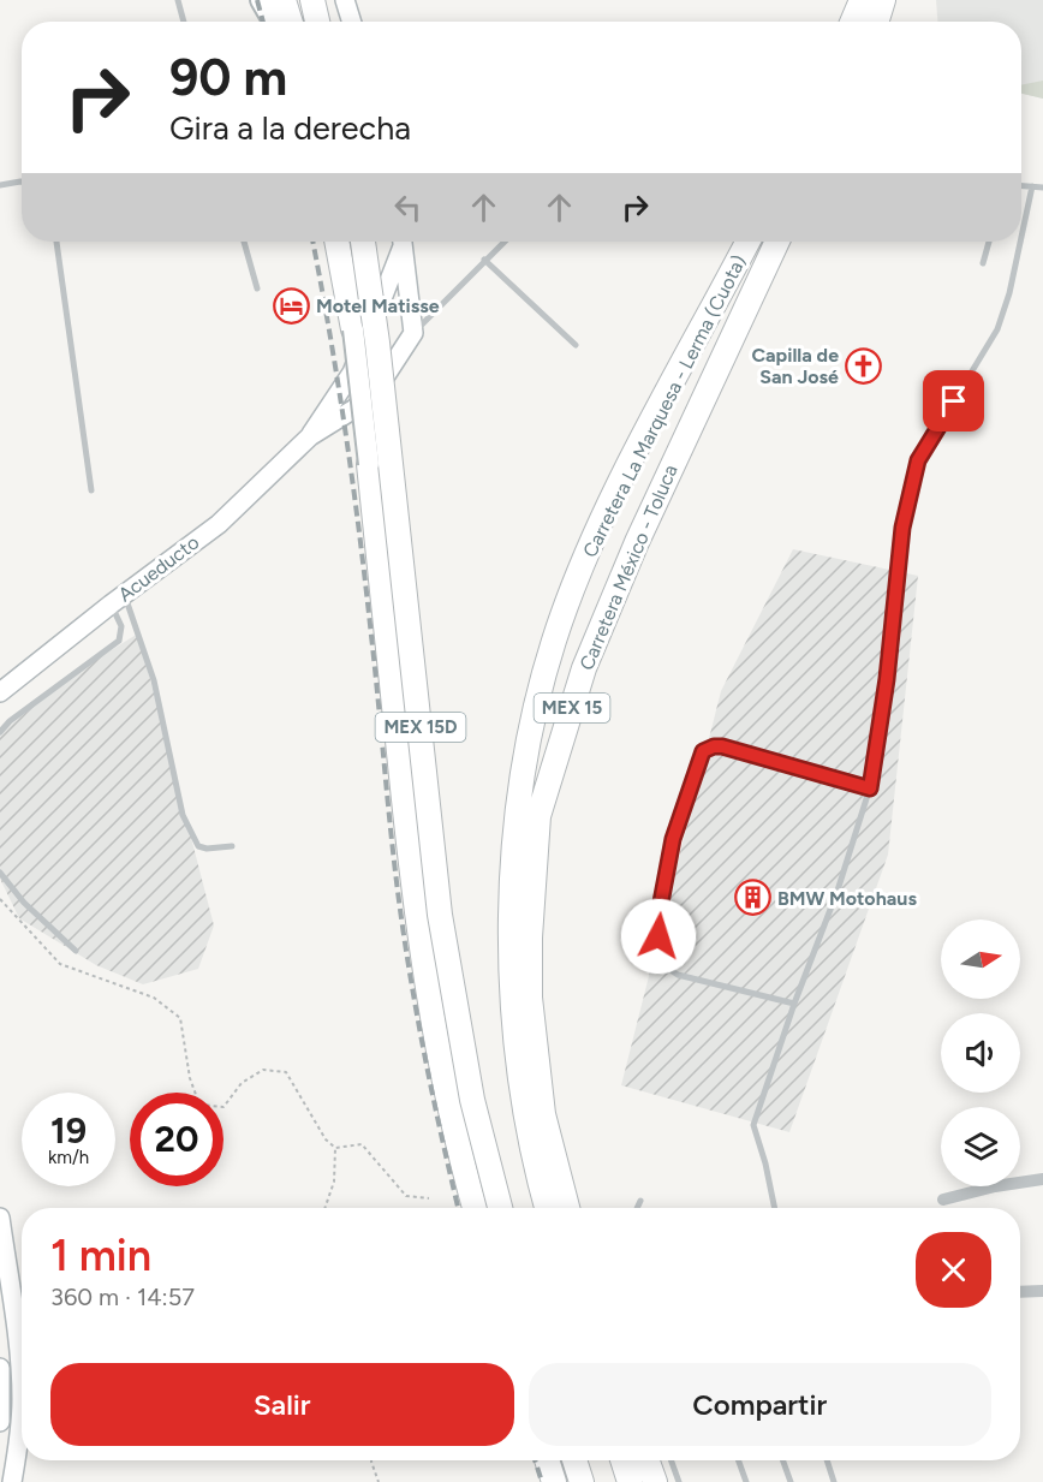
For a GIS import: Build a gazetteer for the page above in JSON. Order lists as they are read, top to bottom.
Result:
{
  "streets": {
    "highway": [
      "Carretera La Marquesa - Lerma (Cuota)",
      "Carretera México - Toluca",
      "MEX 15",
      "MEX 15D"
    ],
    "main road": ["Acueducto"]
  },
  "places": {
    "hotel": ["Motel Matisse"],
    "church": ["Capilla de San José"],
    "building": ["BMW Motohaus"]
  },
  "north": "right",
  "page": {
    "turn": ["90 m", "Gira a la derecha"],
    "speed": "19 km/h",
    "limit": "20",
    "heading": ["1 min", "360 m · 14:57"],
    "buttons": ["Salir", "Compartir"]
  }
}
